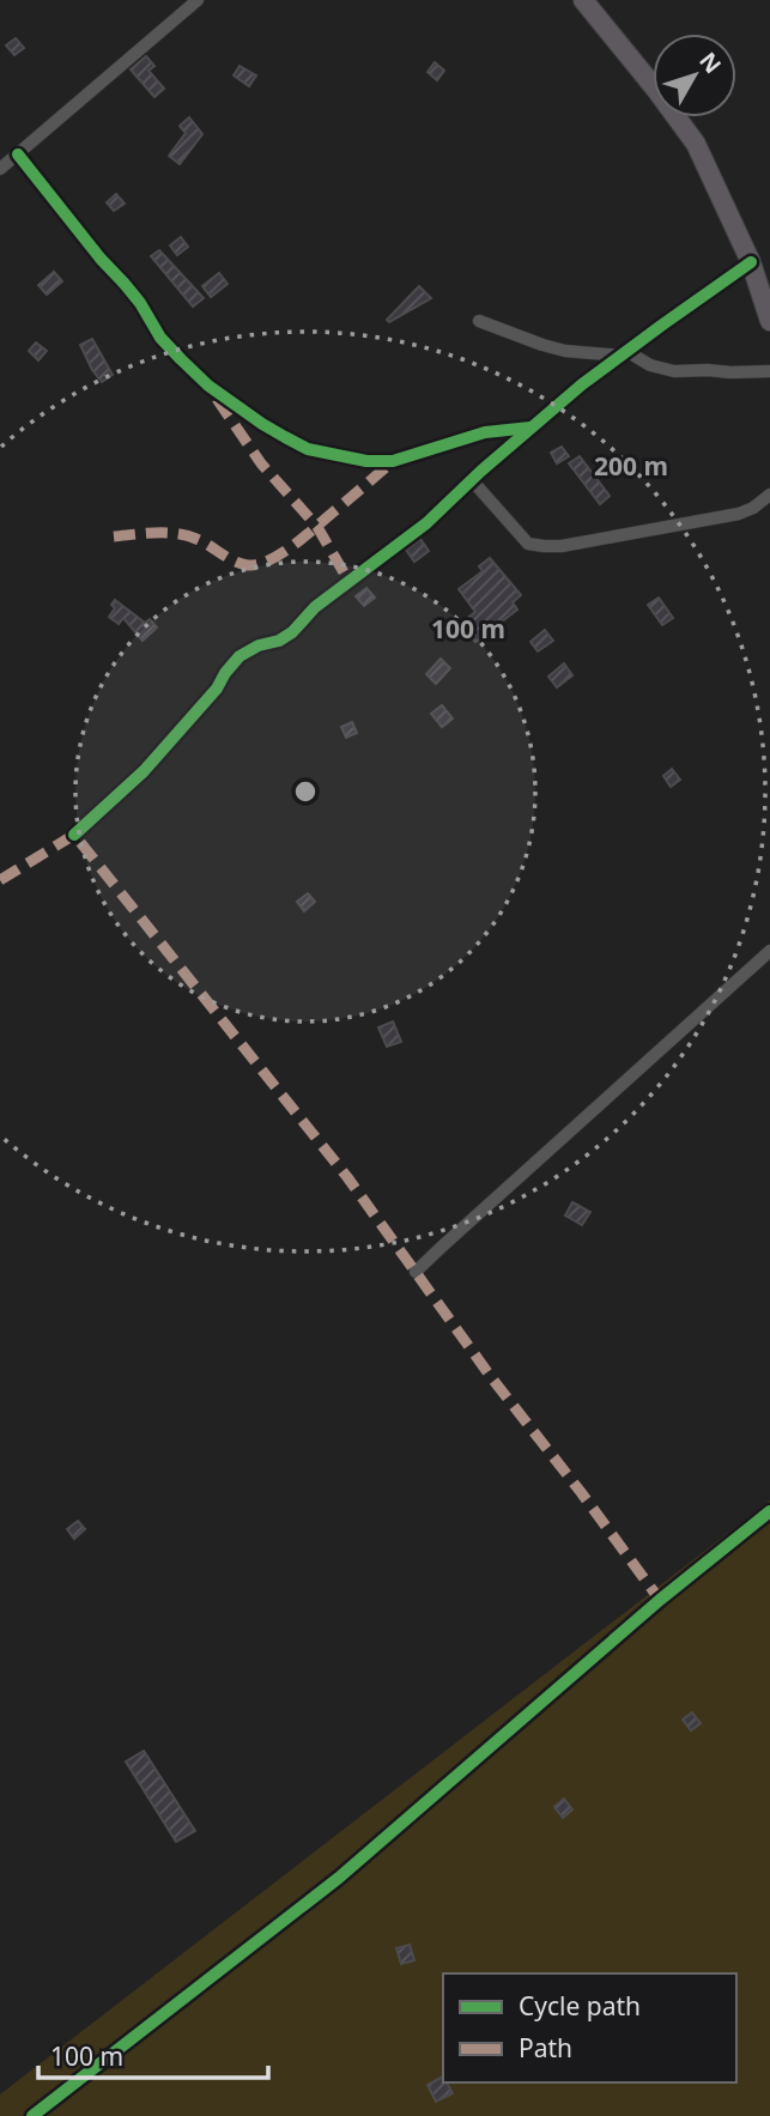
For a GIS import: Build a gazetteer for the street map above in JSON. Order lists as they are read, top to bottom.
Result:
{
  "legend": ["Cycle path", "Path"],
  "scale_bar": "100 m",
  "north": "top right",
  "rings": ["200 m", "100 m"]
}
